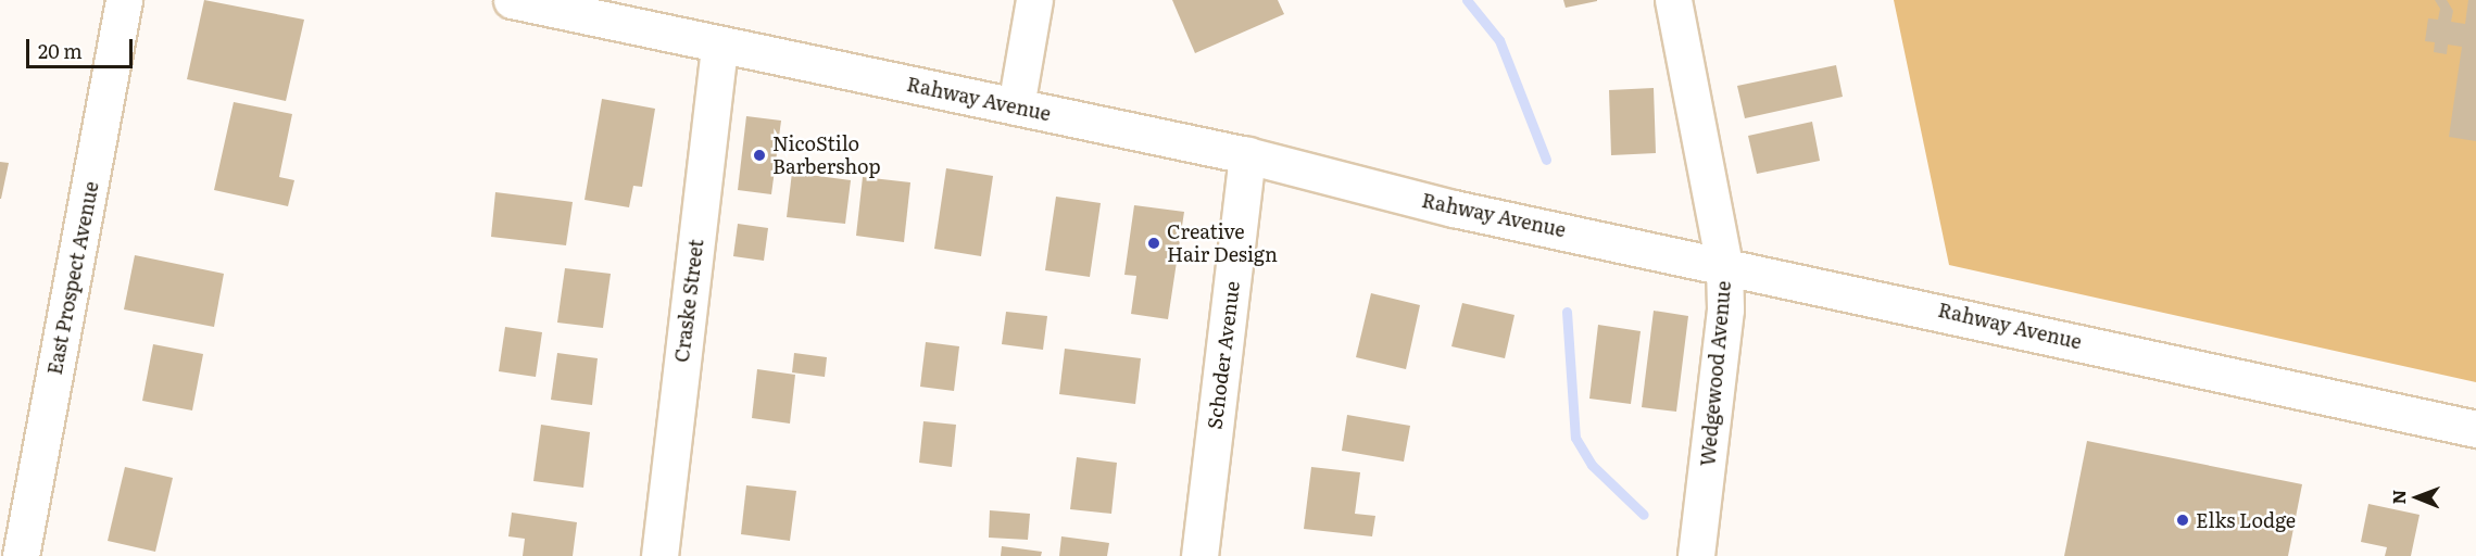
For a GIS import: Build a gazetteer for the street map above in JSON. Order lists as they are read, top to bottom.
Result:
{
  "streets": {
    "street": [
      "Rahway Avenue",
      "East Prospect Avenue",
      "Craske Street",
      "Schoder Avenue",
      "Wedgewood Avenue"
    ]
  },
  "crossings": [
    ["Rahway Avenue", "Craske Street"],
    ["Rahway Avenue", "Schoder Avenue"],
    ["Rahway Avenue", "Wedgewood Avenue"]
  ],
  "places": ["NicoStilo Barbershop", "Creative Hair Design", "Elks Lodge"],
  "scale_bar": "20 m",
  "north": "left"
}
